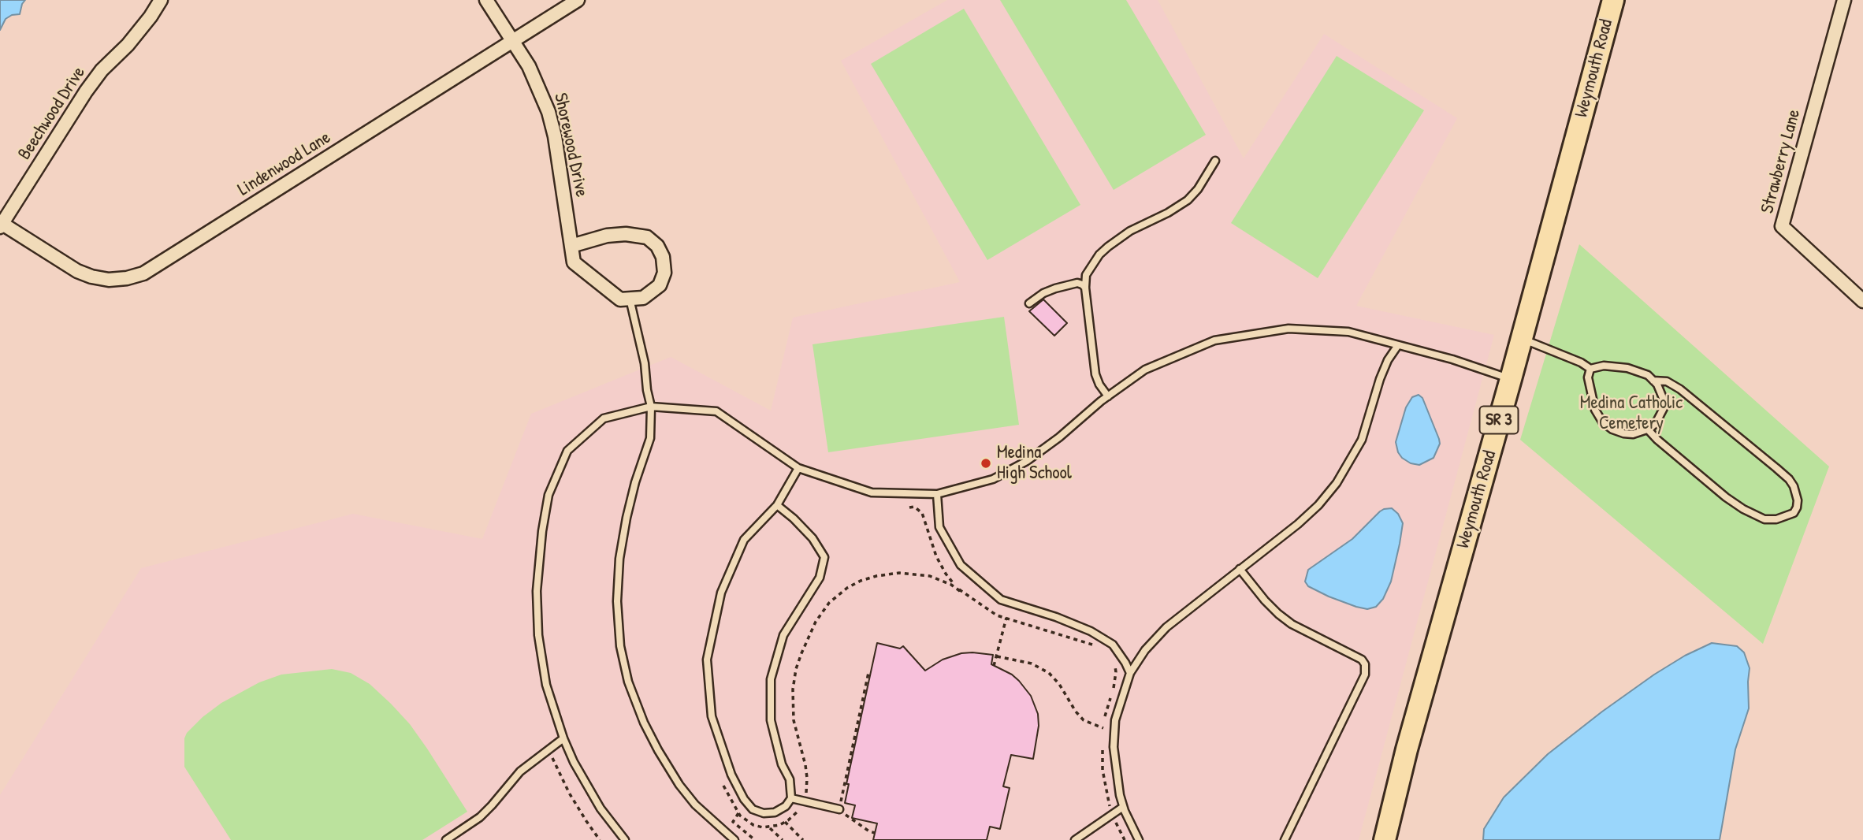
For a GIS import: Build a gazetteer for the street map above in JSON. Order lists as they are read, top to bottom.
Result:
{
  "streets": {
    "main road": ["Weymouth Road", "SR 3"],
    "street": [
      "Beechwood Drive",
      "Shorewood Drive",
      "Strawberry Lane",
      "Lindenwood Lane"
    ]
  },
  "crossings": [
    ["Beechwood Drive", "Lindenwood Lane"],
    ["Shorewood Drive", "Lindenwood Lane"]
  ],
  "parks": ["Medina Catholic Cemetery"],
  "places": ["Medina High School"]
}
